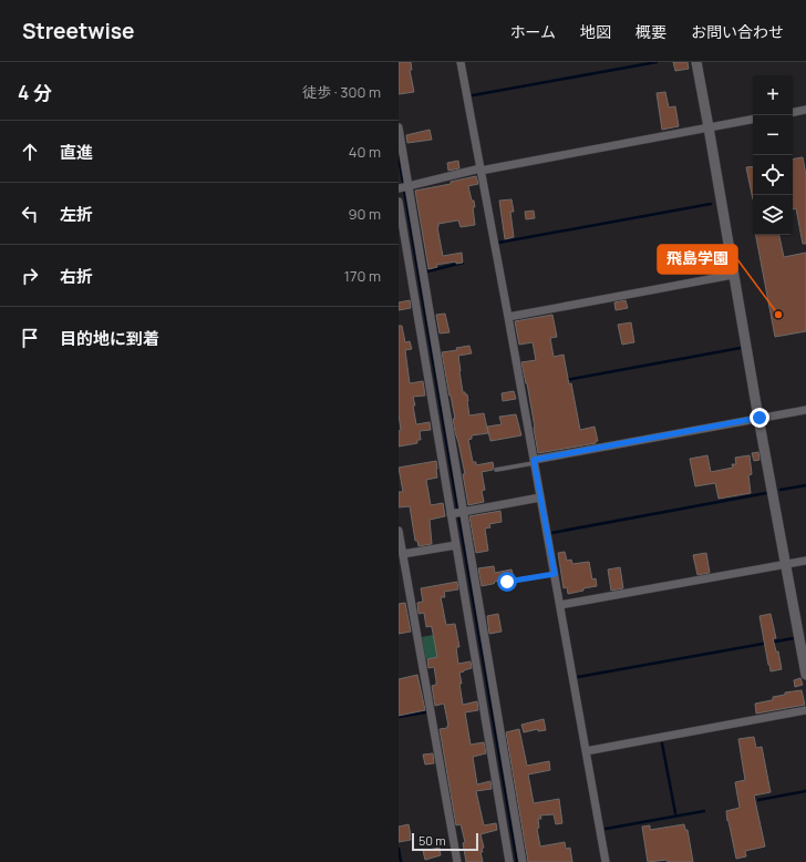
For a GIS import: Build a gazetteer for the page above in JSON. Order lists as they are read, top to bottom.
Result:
{
  "places": ["飛島学園"],
  "scale_bar": "50 m",
  "page": {
    "header": "Streetwise",
    "nav": [
      "ホーム",
      "地図",
      "概要",
      "お問い合わせ"
    ],
    "heading": ["4 分", "徒歩 · 300 m"],
    "map_buttons": ["+", "−"],
    "list": [
      ["直進", "40 m"],
      ["左折", "90 m"],
      ["右折", "170 m"],
      "目的地に到着"
    ],
    "scale": "50 m"
  }
}
